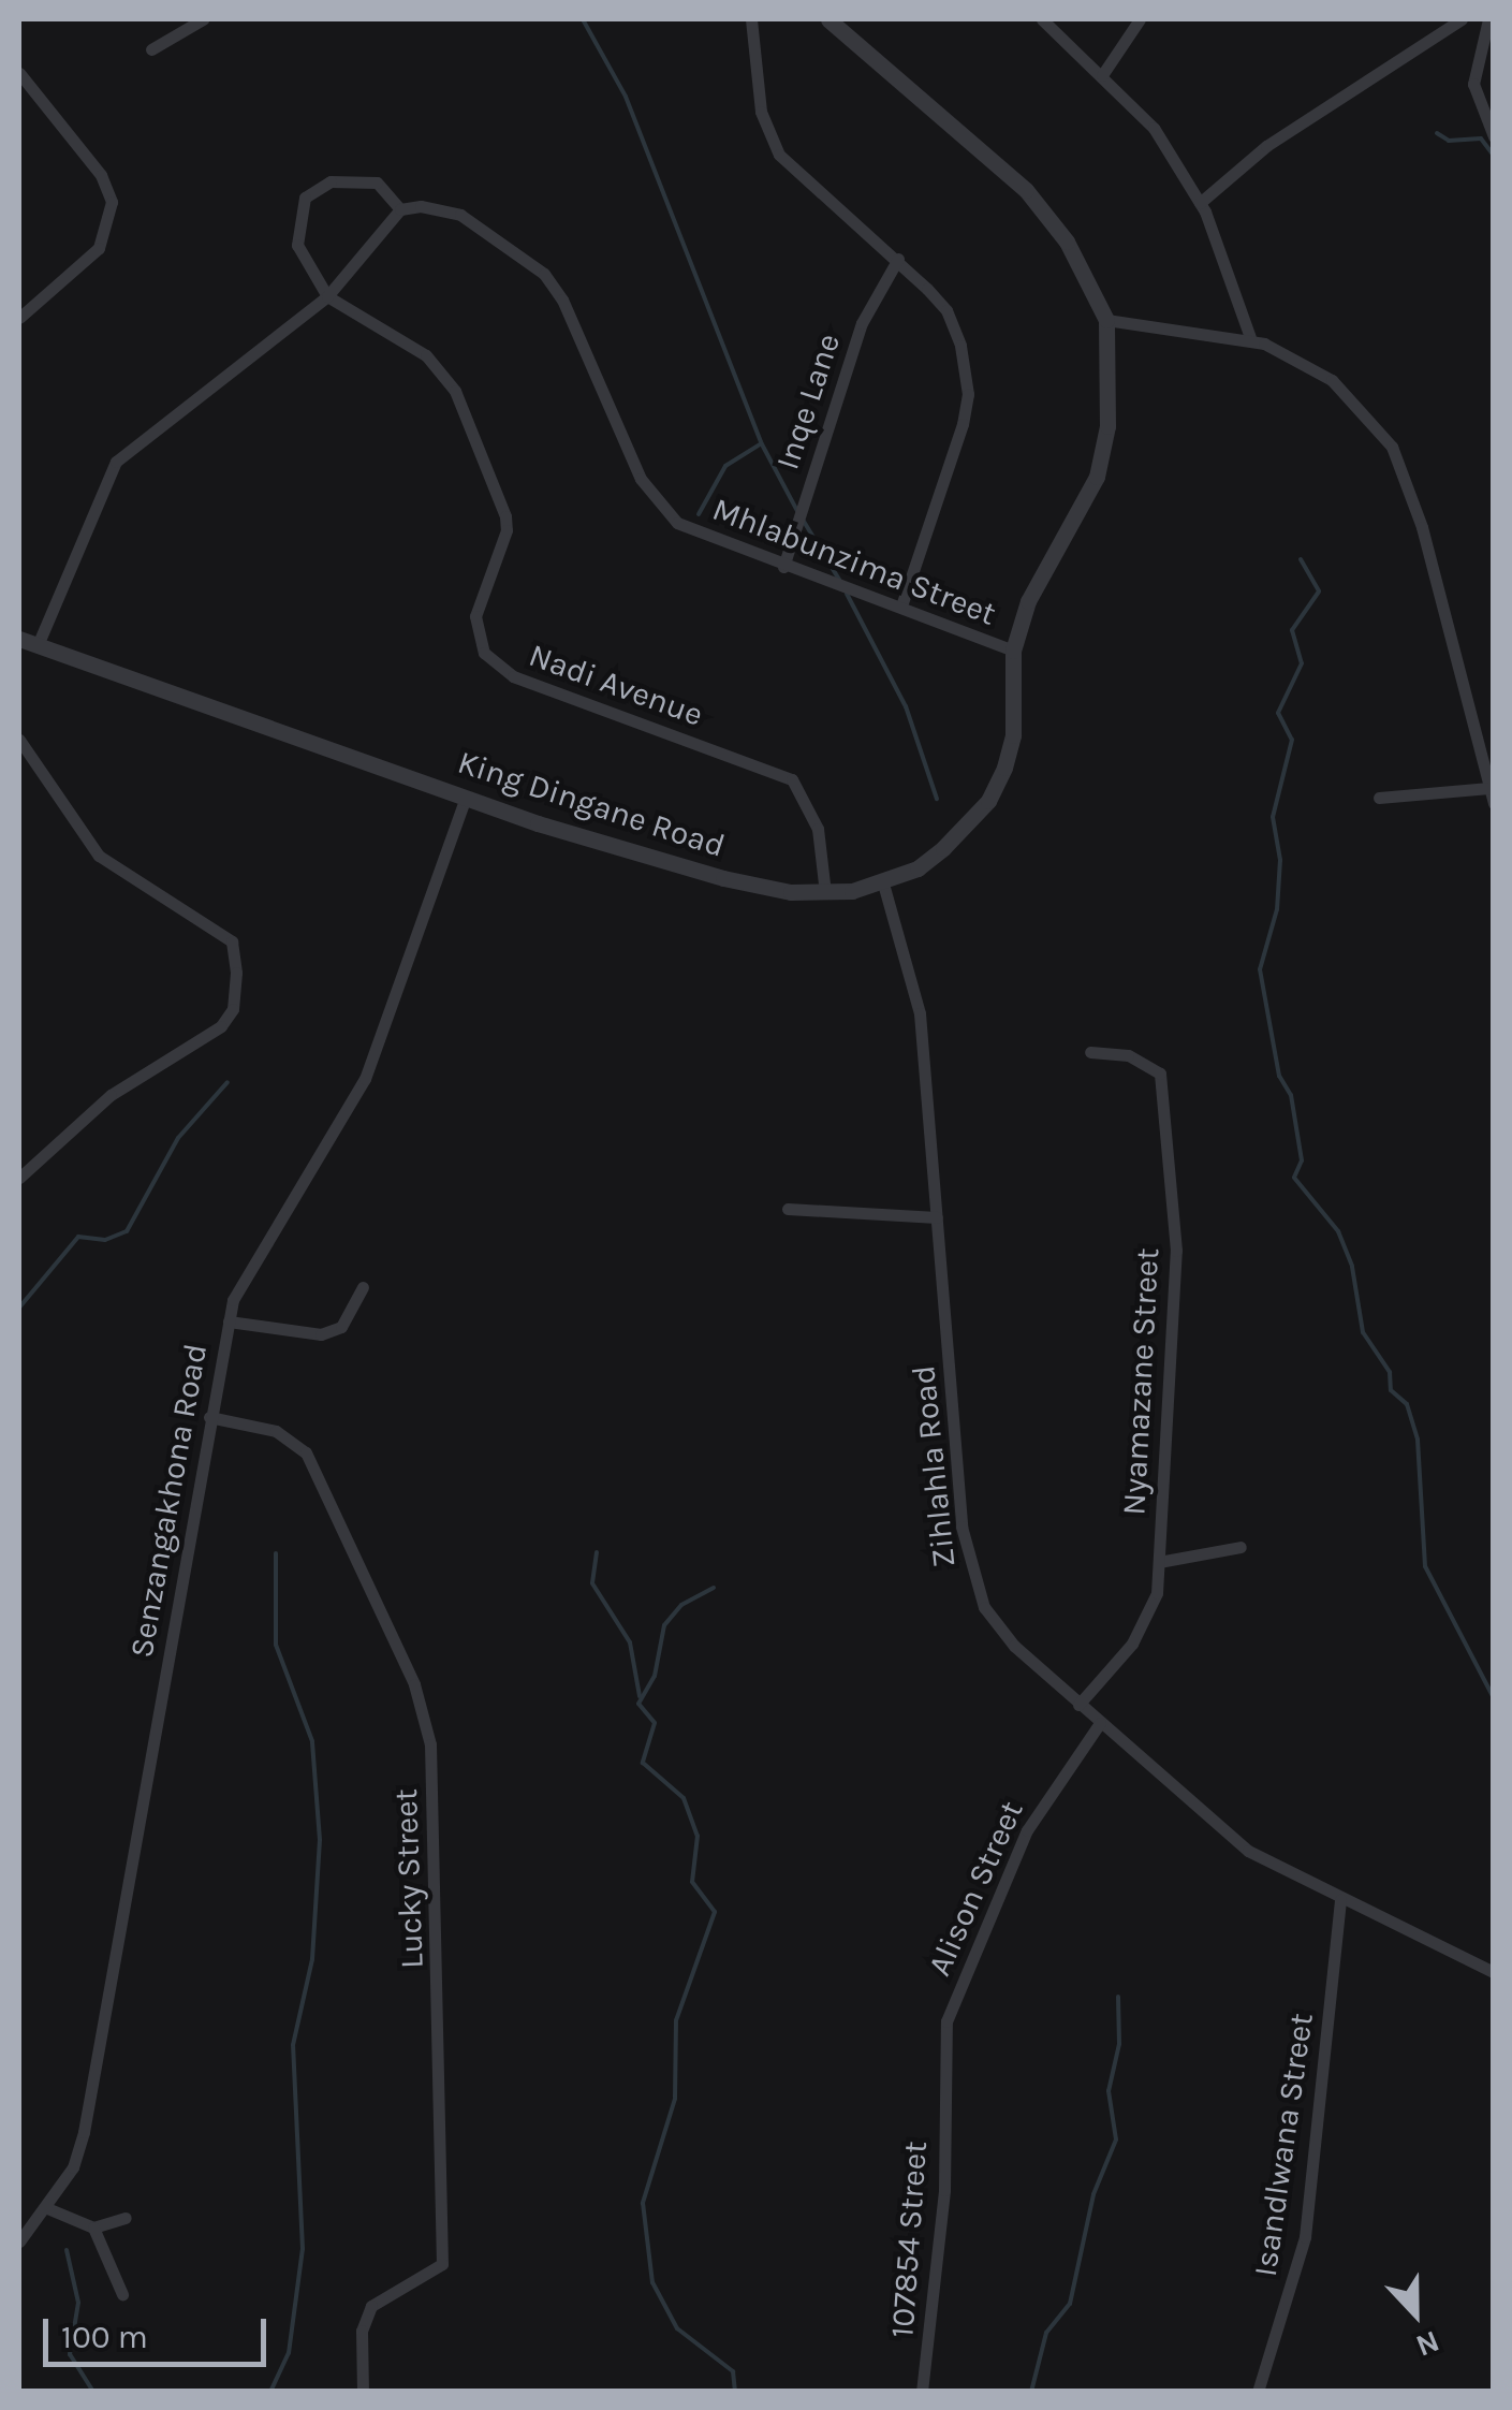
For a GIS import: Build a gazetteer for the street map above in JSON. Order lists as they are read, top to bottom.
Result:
{
  "streets": {
    "street": [
      "Inqe Lane",
      "Mhlabunzima Street",
      "Nadi Avenue",
      "King Dingane Road",
      "Nyamazane Street",
      "Zihlahla Road",
      "Senzangakhona Road",
      "Lucky Street",
      "Alison Street",
      "Isandlwana Street",
      "107854 Street"
    ]
  },
  "crossings": [
    ["Inqe Lane", "Mhlabunzima Street"],
    ["Mhlabunzima Street", "King Dingane Road"],
    ["Nadi Avenue", "King Dingane Road"],
    ["King Dingane Road", "Zihlahla Road"],
    ["King Dingane Road", "Senzangakhona Road"],
    ["Nyamazane Street", "Zihlahla Road"],
    ["Zihlahla Road", "Alison Street"],
    ["Zihlahla Road", "Isandlwana Street"],
    ["Senzangakhona Road", "Lucky Street"],
    ["Alison Street", "107854 Street"]
  ],
  "scale_bar": "100 m",
  "north": "bottom"
}
